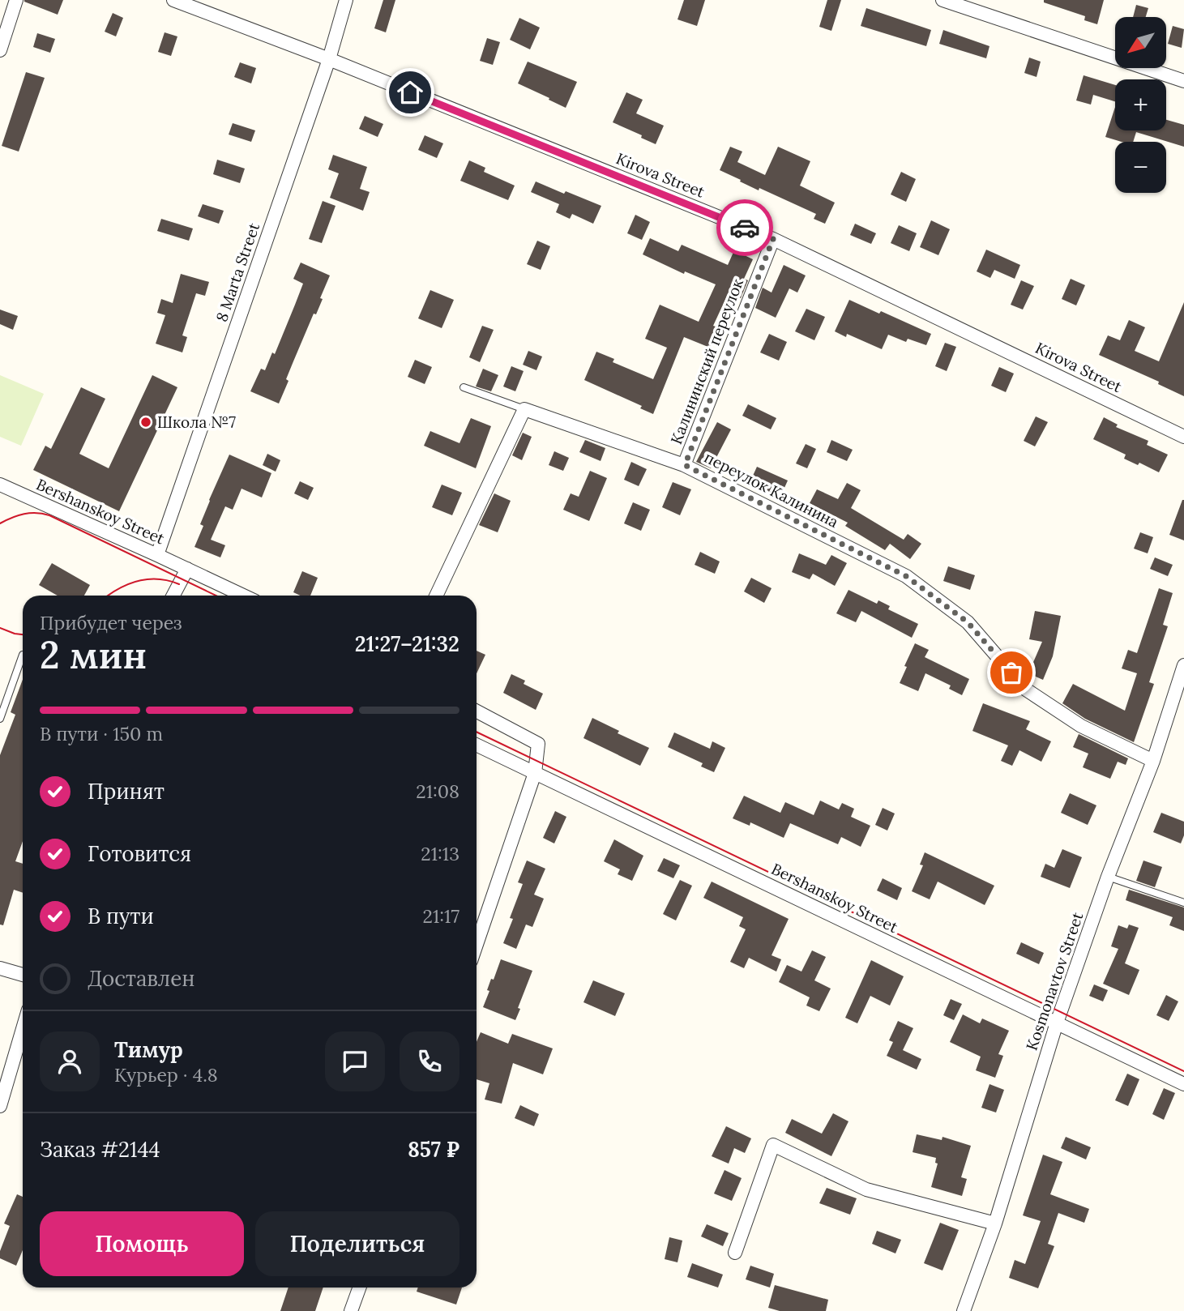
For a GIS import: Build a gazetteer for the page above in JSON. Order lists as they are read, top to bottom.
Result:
{
  "streets": {
    "street": [
      "Kirova Street",
      "8 Marta Street",
      "Калининский переулок",
      "переулок Калинина",
      "Bershanskoy Street",
      "Kosmonavtov Street"
    ]
  },
  "crossings": [
    ["Kirova Street", "8 Marta Street"],
    ["Kirova Street", "Калининский переулок"],
    ["8 Marta Street", "Bershanskoy Street"],
    ["Калининский переулок", "переулок Калинина"],
    ["переулок Калинина", "Kosmonavtov Street"],
    ["Bershanskoy Street", "Kosmonavtov Street"]
  ],
  "places": ["Школа №7"],
  "north": "bottom left",
  "page": {
    "map_buttons": ["+", "−"],
    "heading": ["2 мин", "Прибудет через", "21:27–21:32"],
    "panel": [
      "Тимур",
      "Курьер · 4.8",
      "Заказ #2144",
      "857 ₽"
    ],
    "bar": "В пути · 150 m",
    "list": [
      ["Принят", "21:08"],
      ["Готовится", "21:13"],
      ["В пути", "21:17"],
      "Доставлен"
    ],
    "buttons": ["Помощь", "Поделиться"]
  }
}
